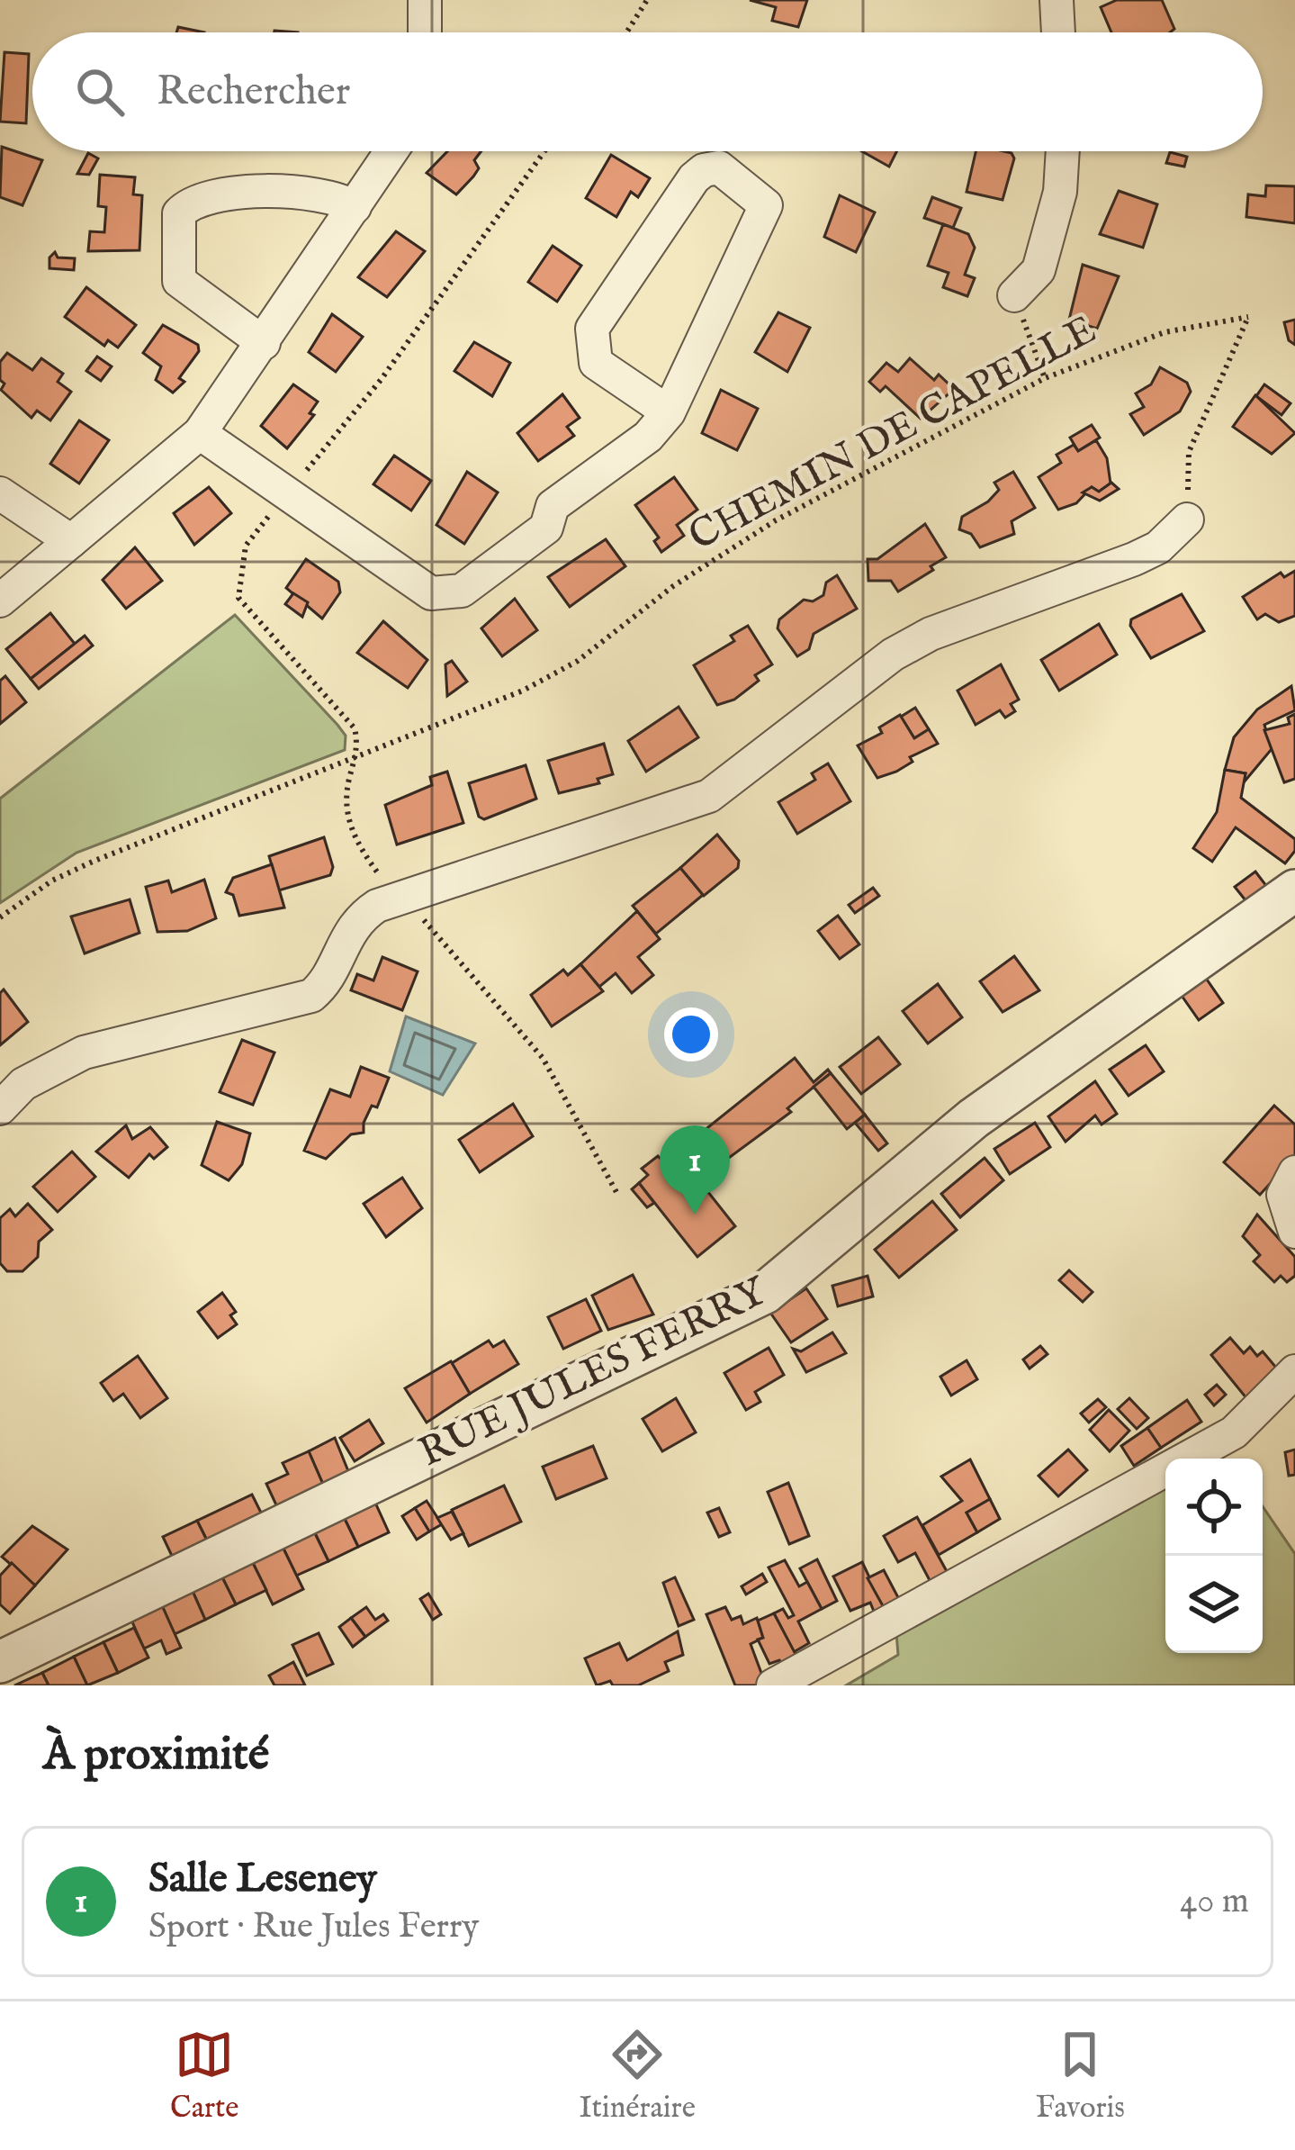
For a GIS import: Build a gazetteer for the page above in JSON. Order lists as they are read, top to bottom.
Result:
{
  "streets": {
    "street": ["RUE JULES FERRY"],
    "path": ["CHEMIN DE CAPELLE"]
  },
  "page": {
    "search": "Rechercher",
    "pins": "1",
    "heading": "À proximité",
    "list": [
      {
        "mark": "1",
        "name": "Salle Leseney",
        "note": "Sport · Rue Jules Ferry",
        "value": "40 m"
      }
    ],
    "nav": ["Carte", "Itinéraire", "Favoris"]
  }
}
